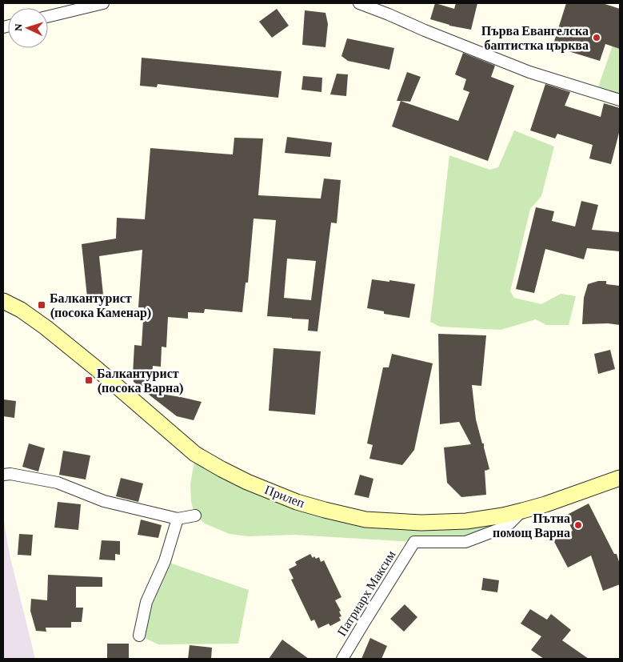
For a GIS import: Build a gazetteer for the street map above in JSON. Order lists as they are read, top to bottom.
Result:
{
  "streets": {
    "street": ["Прилеп", "Патриарх Максим"]
  },
  "crossings": [
    ["Прилеп", "Патриарх Максим"]
  ],
  "places": {
    "other": ["Първа Евангелска баптистка църква", "Пътна помощ Варна"],
    "transit": ["Балкантурист (посока Каменар)", "Балкантурист (посока Варна)"]
  },
  "north": "left"
}
